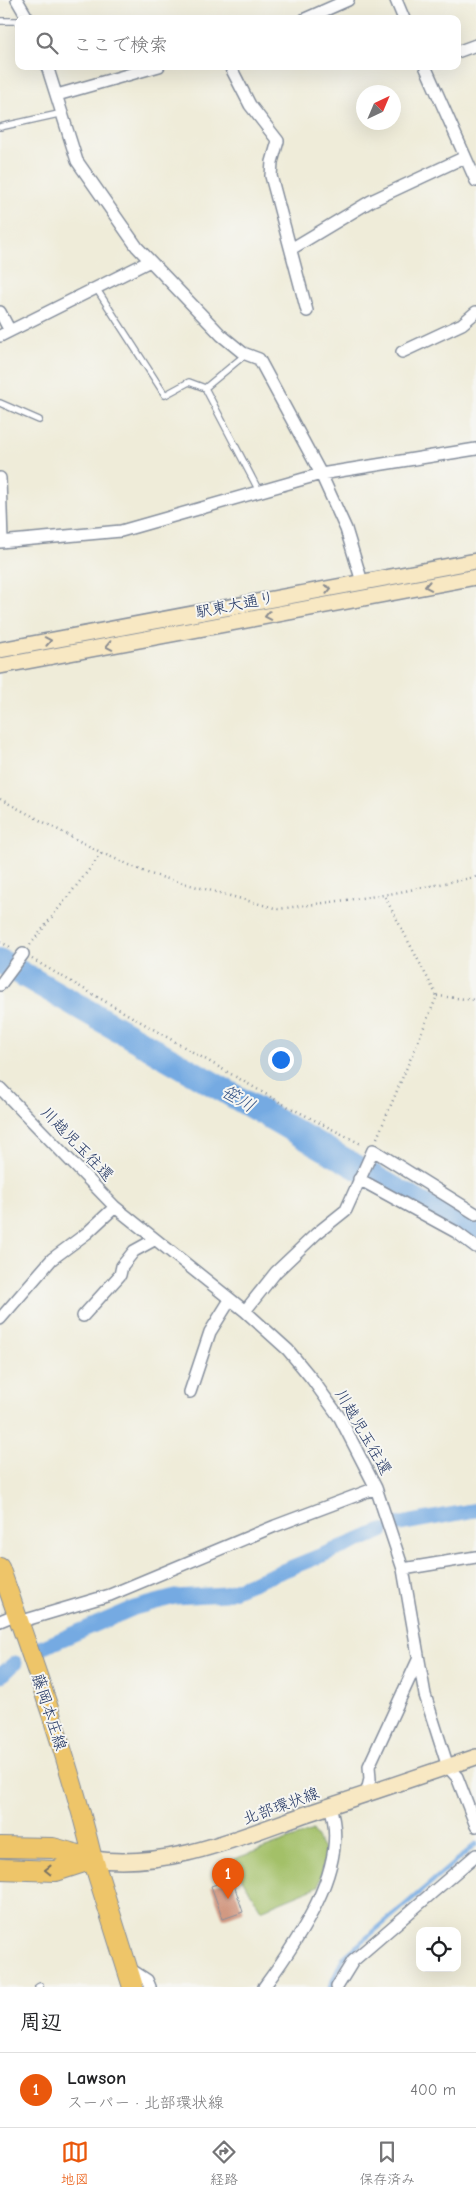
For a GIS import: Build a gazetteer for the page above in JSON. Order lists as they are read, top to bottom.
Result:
{
  "streets": {
    "main road": ["藤岡本庄線"],
    "street": ["駅東大通り", "川越児玉往還", "北部環状線"]
  },
  "crossings": [
    ["川越児玉往還", "北部環状線"],
    ["藤岡本庄線", "北部環状線"]
  ],
  "water": ["笹川"],
  "north": "top right",
  "page": {
    "search": "ここで検索",
    "pins": "1",
    "heading": "周辺",
    "list": [
      {
        "mark": "1",
        "name": "Lawson",
        "note": "スーパー · 北部環状線",
        "value": "400 m"
      }
    ],
    "nav": ["地図", "経路", "保存済み"]
  }
}
